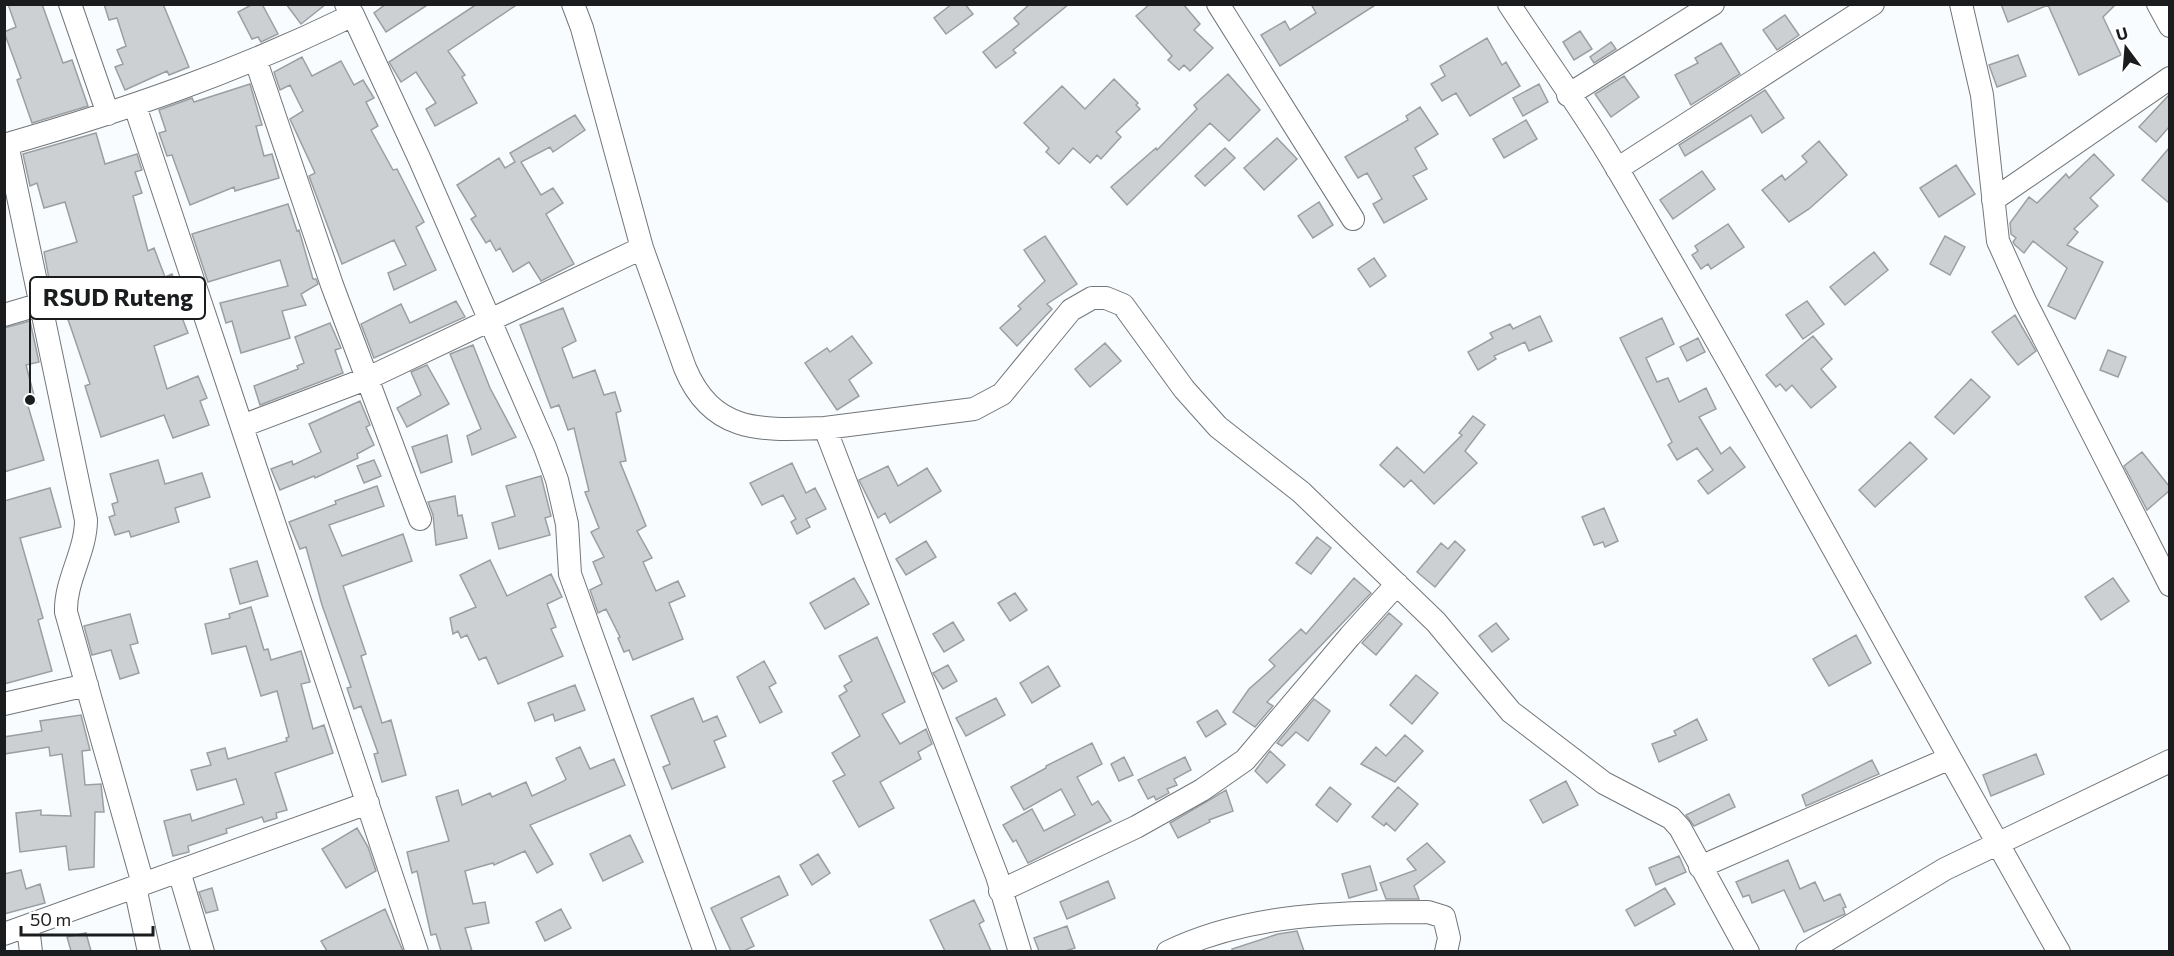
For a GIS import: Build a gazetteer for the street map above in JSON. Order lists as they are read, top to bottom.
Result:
{
  "places": ["RSUD Ruteng"],
  "scale_bar": "50 m",
  "north": "top"
}
